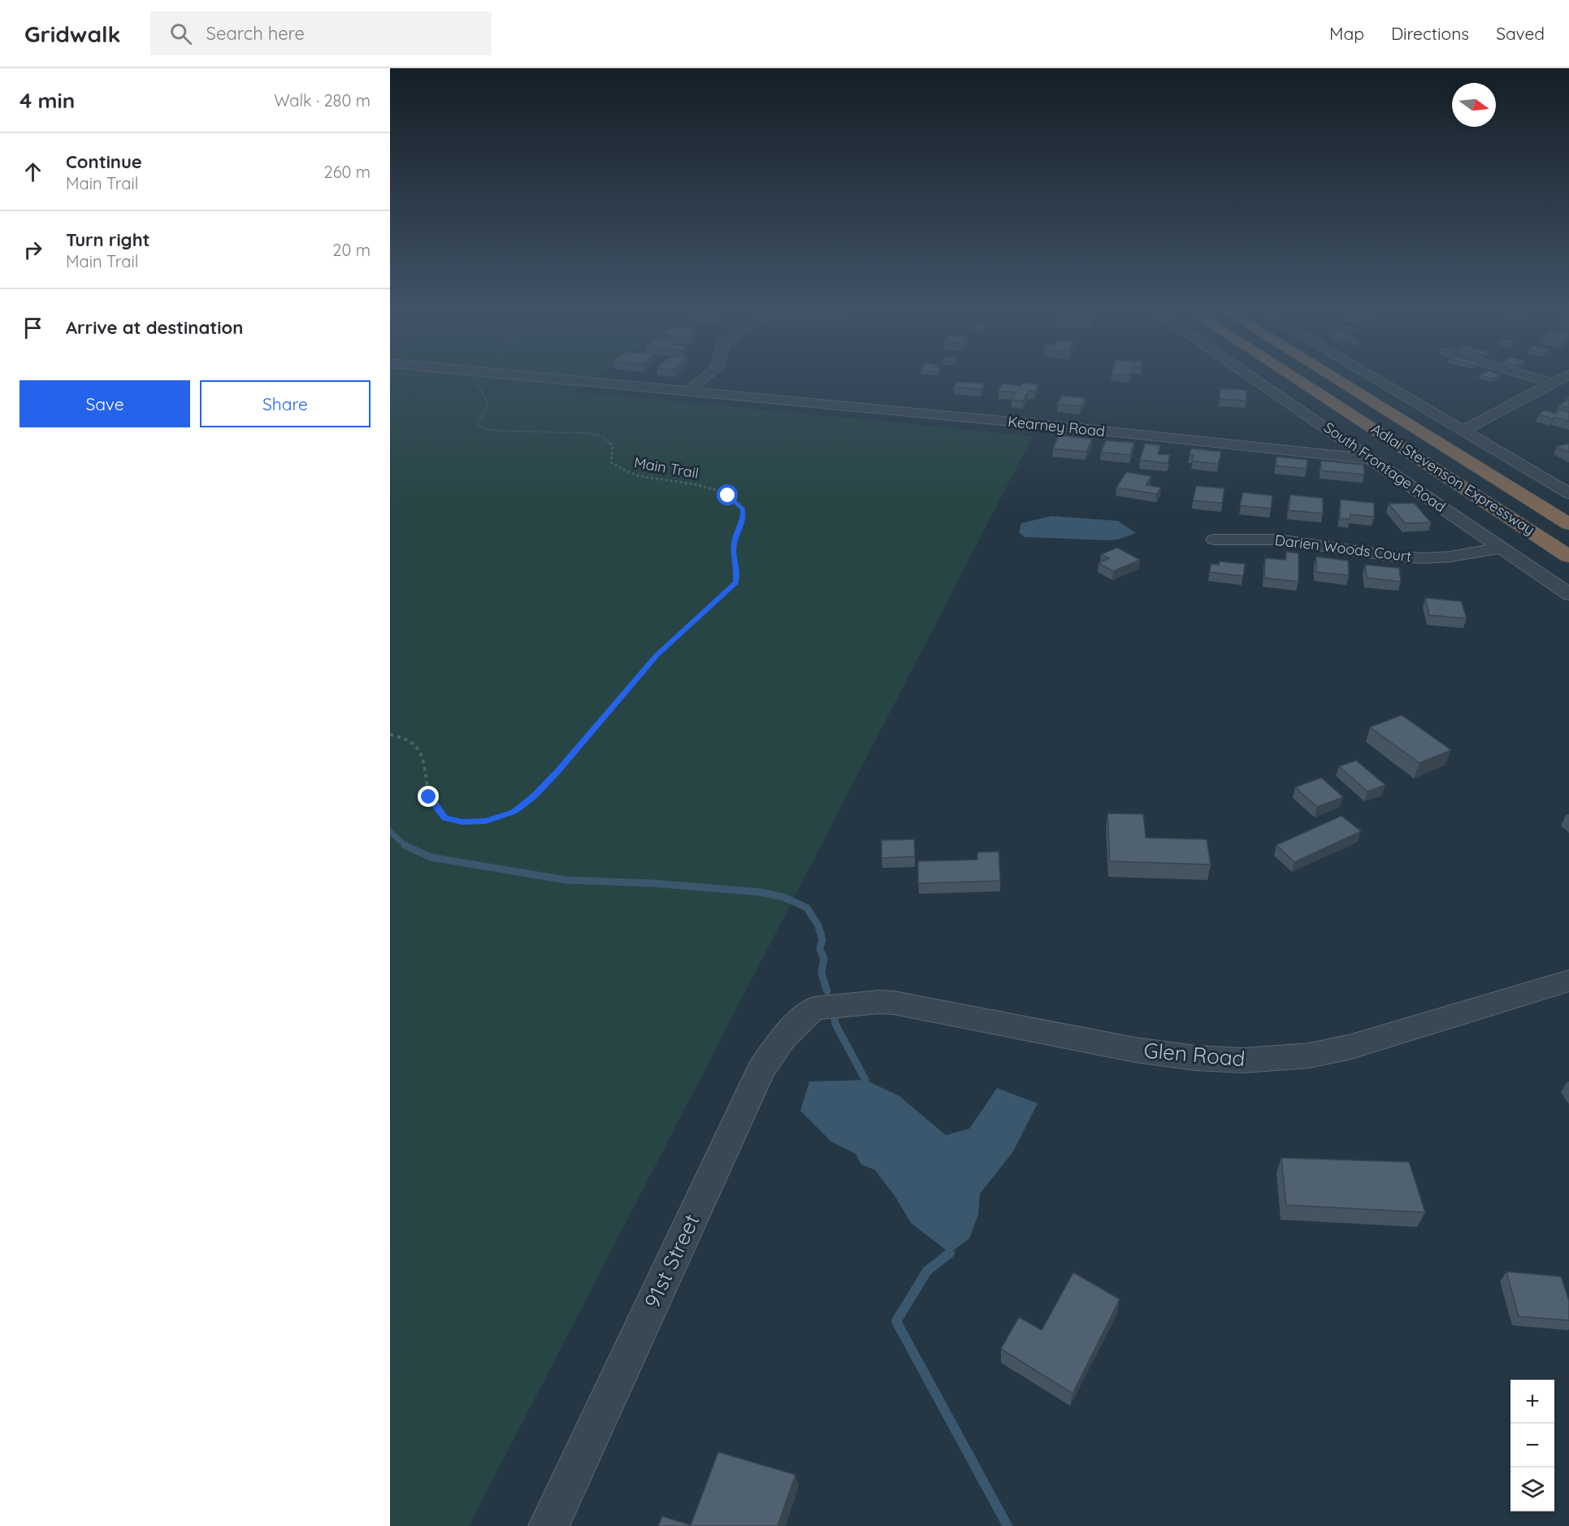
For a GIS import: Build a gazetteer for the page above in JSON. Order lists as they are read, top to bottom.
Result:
{
  "streets": {
    "highway": ["Adlai Stevenson Expressway"],
    "street": [
      "Kearney Road",
      "South Frontage Road",
      "Darien Woods Court",
      "Glen Road",
      "91st Street"
    ],
    "path": ["Main Trail"]
  },
  "crossings": [
    ["Kearney Road", "South Frontage Road"],
    ["South Frontage Road", "Darien Woods Court"],
    ["Glen Road", "91st Street"]
  ],
  "north": "right",
  "page": {
    "header": "Gridwalk",
    "search": "Search here",
    "nav": ["Map", "Directions", "Saved"],
    "heading": ["4 min", "Walk · 280 m"],
    "list": [
      ["Continue", "Main Trail", "260 m"],
      ["Turn right", "Main Trail", "20 m"],
      "Arrive at destination"
    ],
    "buttons": ["Save", "Share"],
    "map_buttons": ["+", "−"]
  }
}
